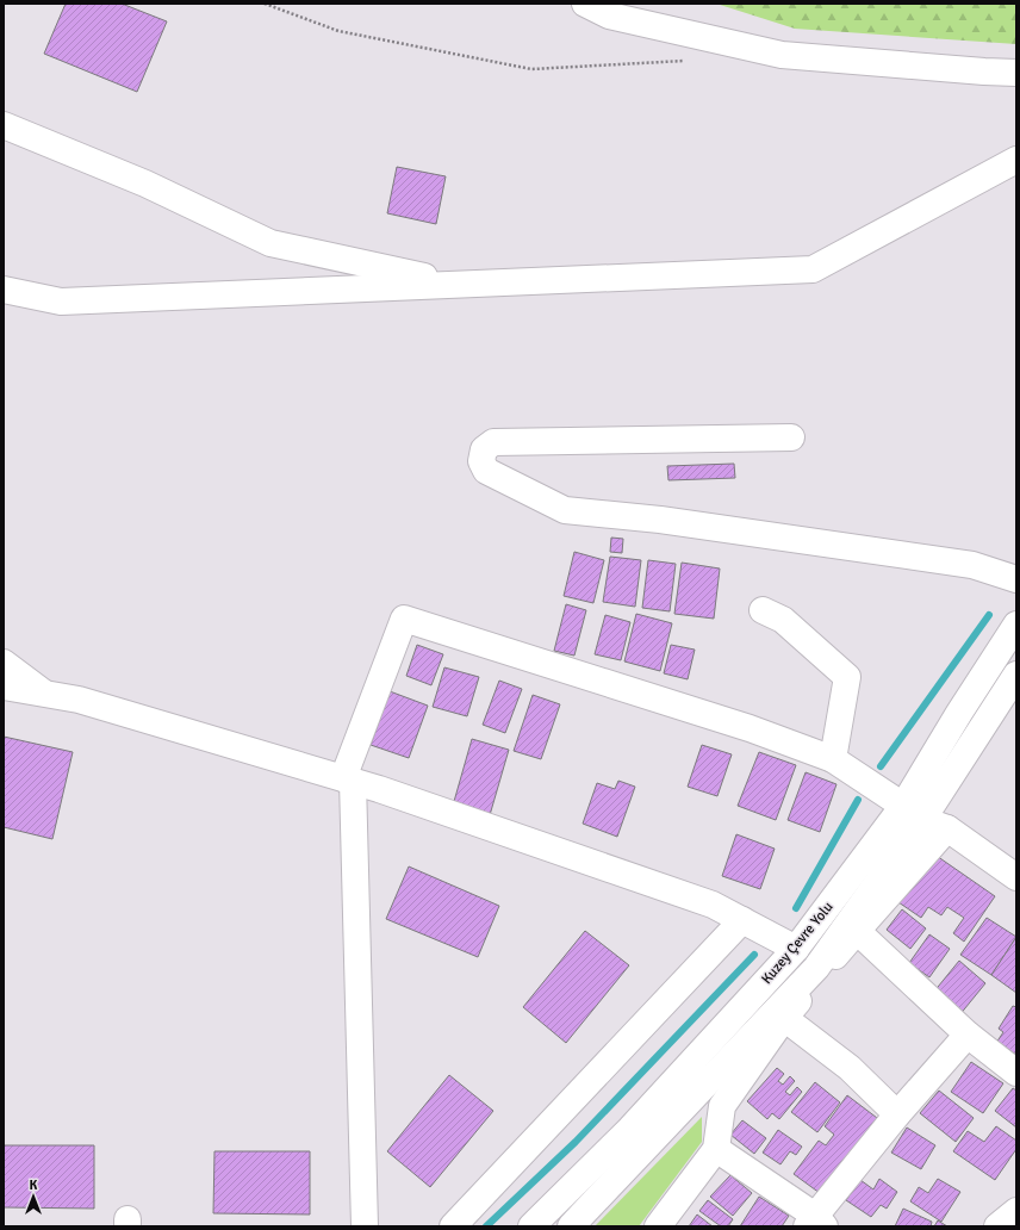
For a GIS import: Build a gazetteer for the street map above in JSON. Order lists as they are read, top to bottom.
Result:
{
  "streets": {
    "street": ["Kuzey Çevre Yolu"]
  },
  "north": "top"
}
